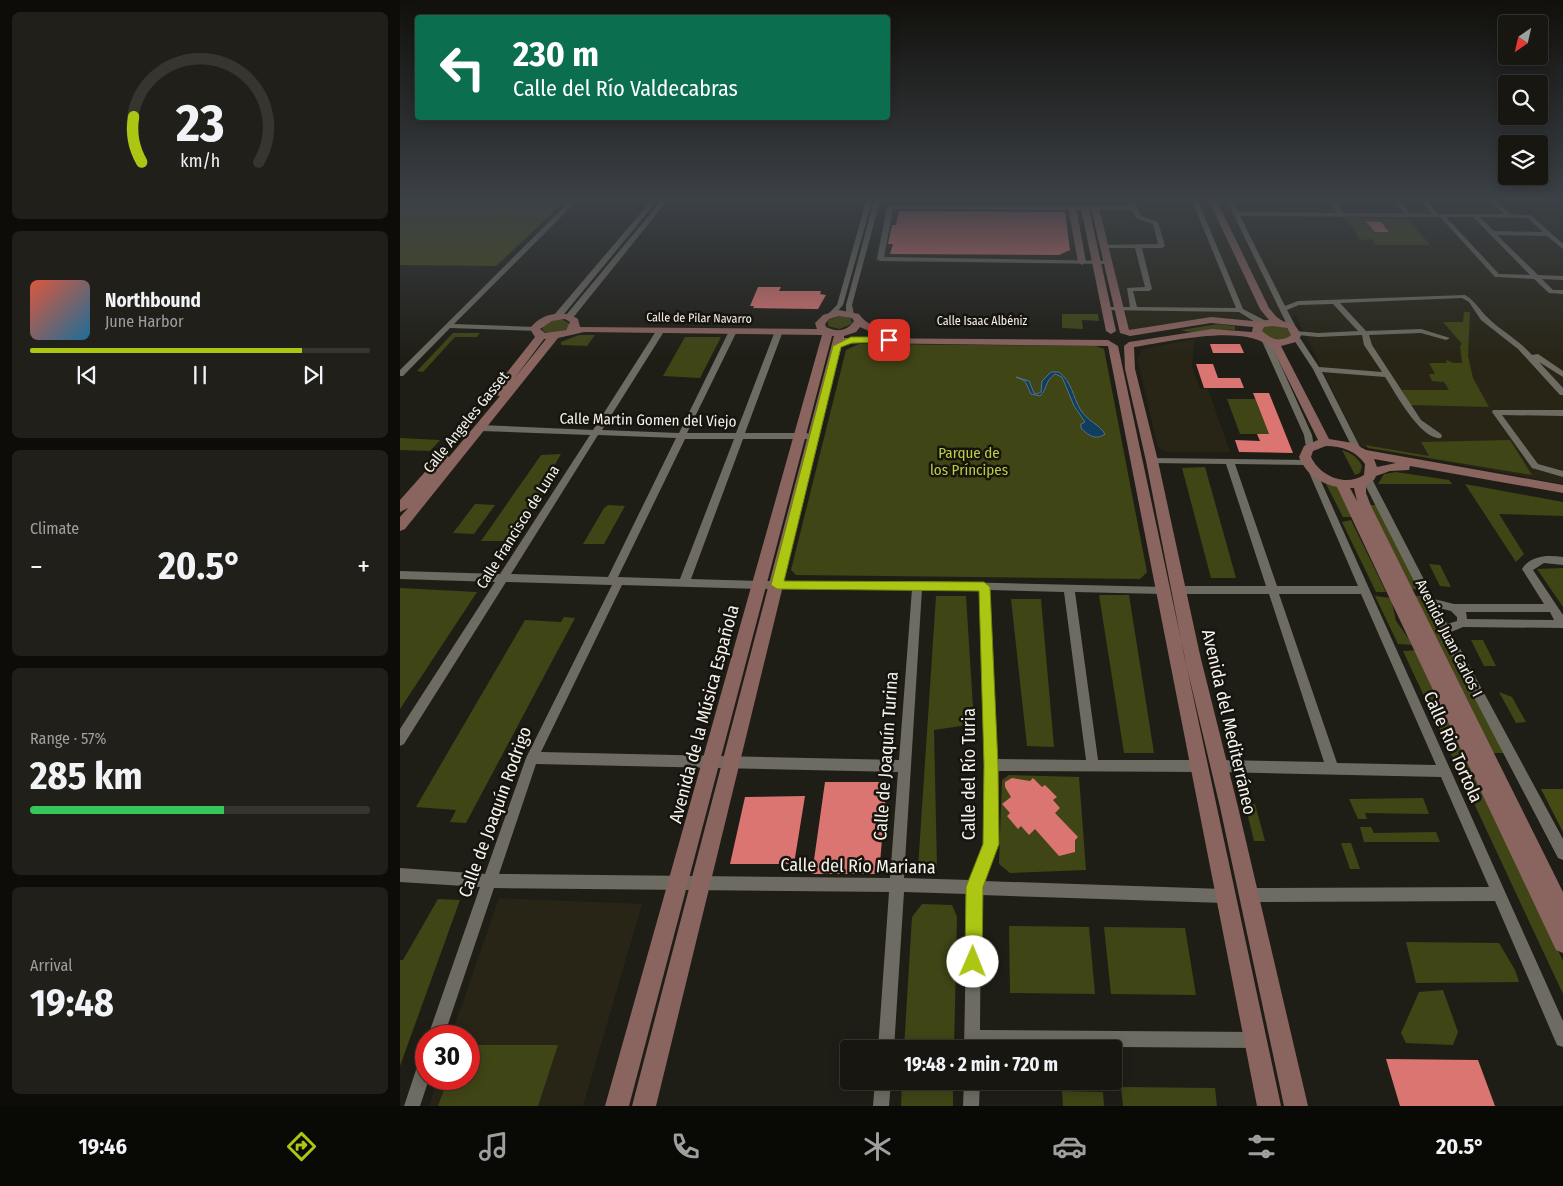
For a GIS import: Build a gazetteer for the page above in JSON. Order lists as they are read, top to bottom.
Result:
{
  "streets": {
    "street": [
      "Calle de Pilar Navarro",
      "Calle Isaac Albéniz",
      "Calle Martin Gomen del Viejo",
      "Calle Angeles Gasset",
      "Calle Francisco de Luna",
      "Avenida Juan Carlos I",
      "Avenida de la Música Española",
      "Avenida del Mediterráneo",
      "Calle Rio Tortola",
      "Calle de Joaquín Turina",
      "Calle del Río Turia",
      "Calle de Joaquín Rodrigo",
      "Calle del Río Mariana"
    ]
  },
  "crossings": [
    ["Calle de Pilar Navarro", "Calle Isaac Albéniz"],
    ["Calle de Pilar Navarro", "Calle Francisco de Luna"],
    ["Calle de Pilar Navarro", "Avenida de la Música Española"],
    ["Calle de Pilar Navarro", "Calle de Joaquín Rodrigo"],
    ["Calle Isaac Albéniz", "Avenida de la Música Española"],
    ["Calle Isaac Albéniz", "Avenida del Mediterráneo"],
    ["Calle Martin Gomen del Viejo", "Calle Angeles Gasset"],
    ["Calle Martin Gomen del Viejo", "Calle Francisco de Luna"],
    ["Calle Martin Gomen del Viejo", "Avenida de la Música Española"],
    ["Calle Martin Gomen del Viejo", "Calle de Joaquín Rodrigo"],
    ["Avenida de la Música Española", "Calle del Río Mariana"],
    ["Avenida del Mediterráneo", "Calle del Río Mariana"],
    ["Calle de Joaquín Turina", "Calle del Río Mariana"],
    ["Calle del Río Turia", "Calle del Río Mariana"],
    ["Calle de Joaquín Rodrigo", "Calle del Río Mariana"]
  ],
  "parks": ["Parque de los Príncipes"],
  "north": "bottom left",
  "page": {
    "turn": ["230 m", "Calle del Río Valdecabras"],
    "song": ["Northbound", "June Harbor"],
    "tile": [
      "Climate",
      ["Range · 57%", "285 km"],
      ["Arrival", "19:48"]
    ],
    "heat": ["−", "20.5°", "+"],
    "limit": "30",
    "trip": "19:48 · 2 min · 720 m",
    "tabs": ["19:46", "20.5°"],
    "gauge": ["23", "km/h"]
  }
}
